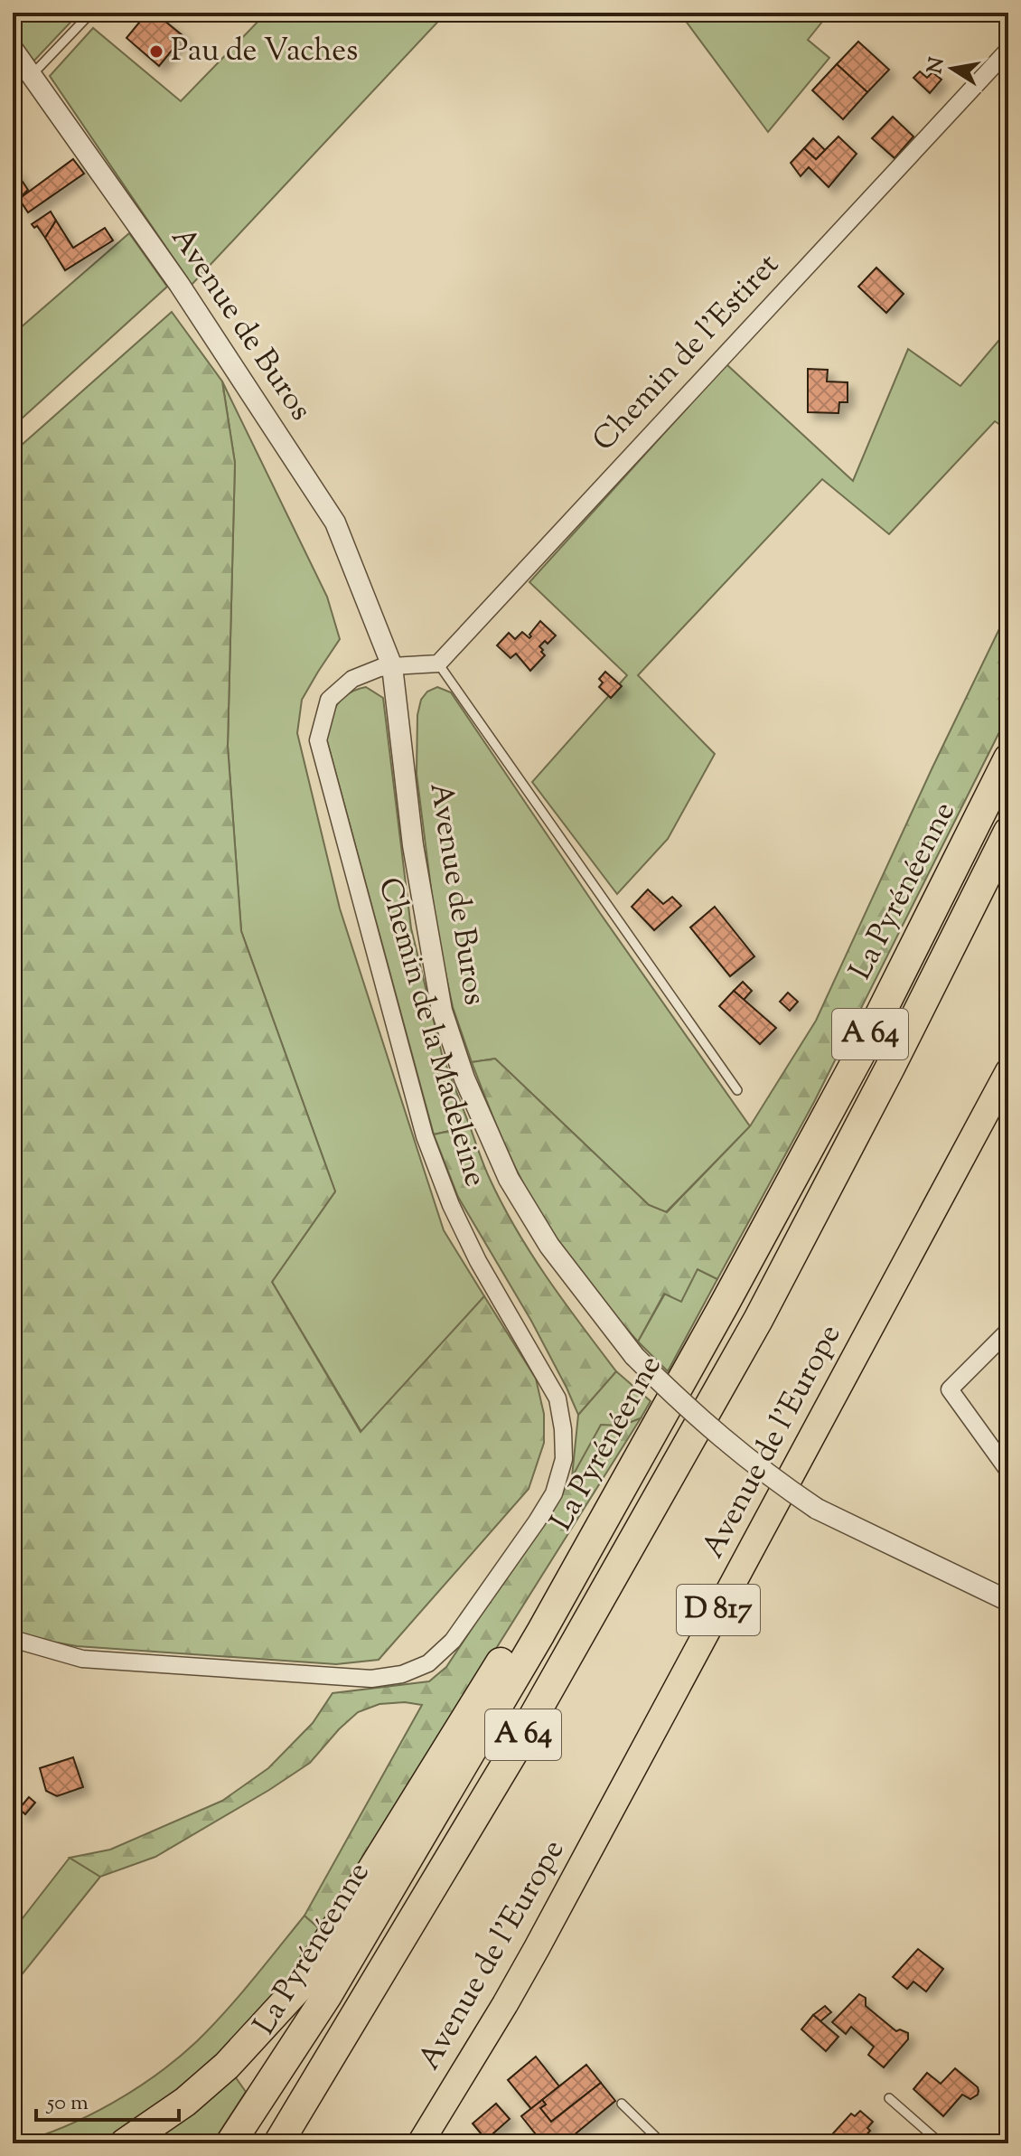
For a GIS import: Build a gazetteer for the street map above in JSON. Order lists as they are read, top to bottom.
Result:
{
  "streets": {
    "highway": ["La Pyrénéenne", "A 64"],
    "main road": ["Avenue de l'Europe", "D 817"],
    "street": ["Avenue de Buros", "Chemin de l'Estiret", "Chemin de la Madeleine"]
  },
  "crossings": [
    ["Avenue de Buros", "Chemin de la Madeleine"]
  ],
  "places": ["Pau de Vaches"],
  "scale_bar": "50 m",
  "north": "left"
}
